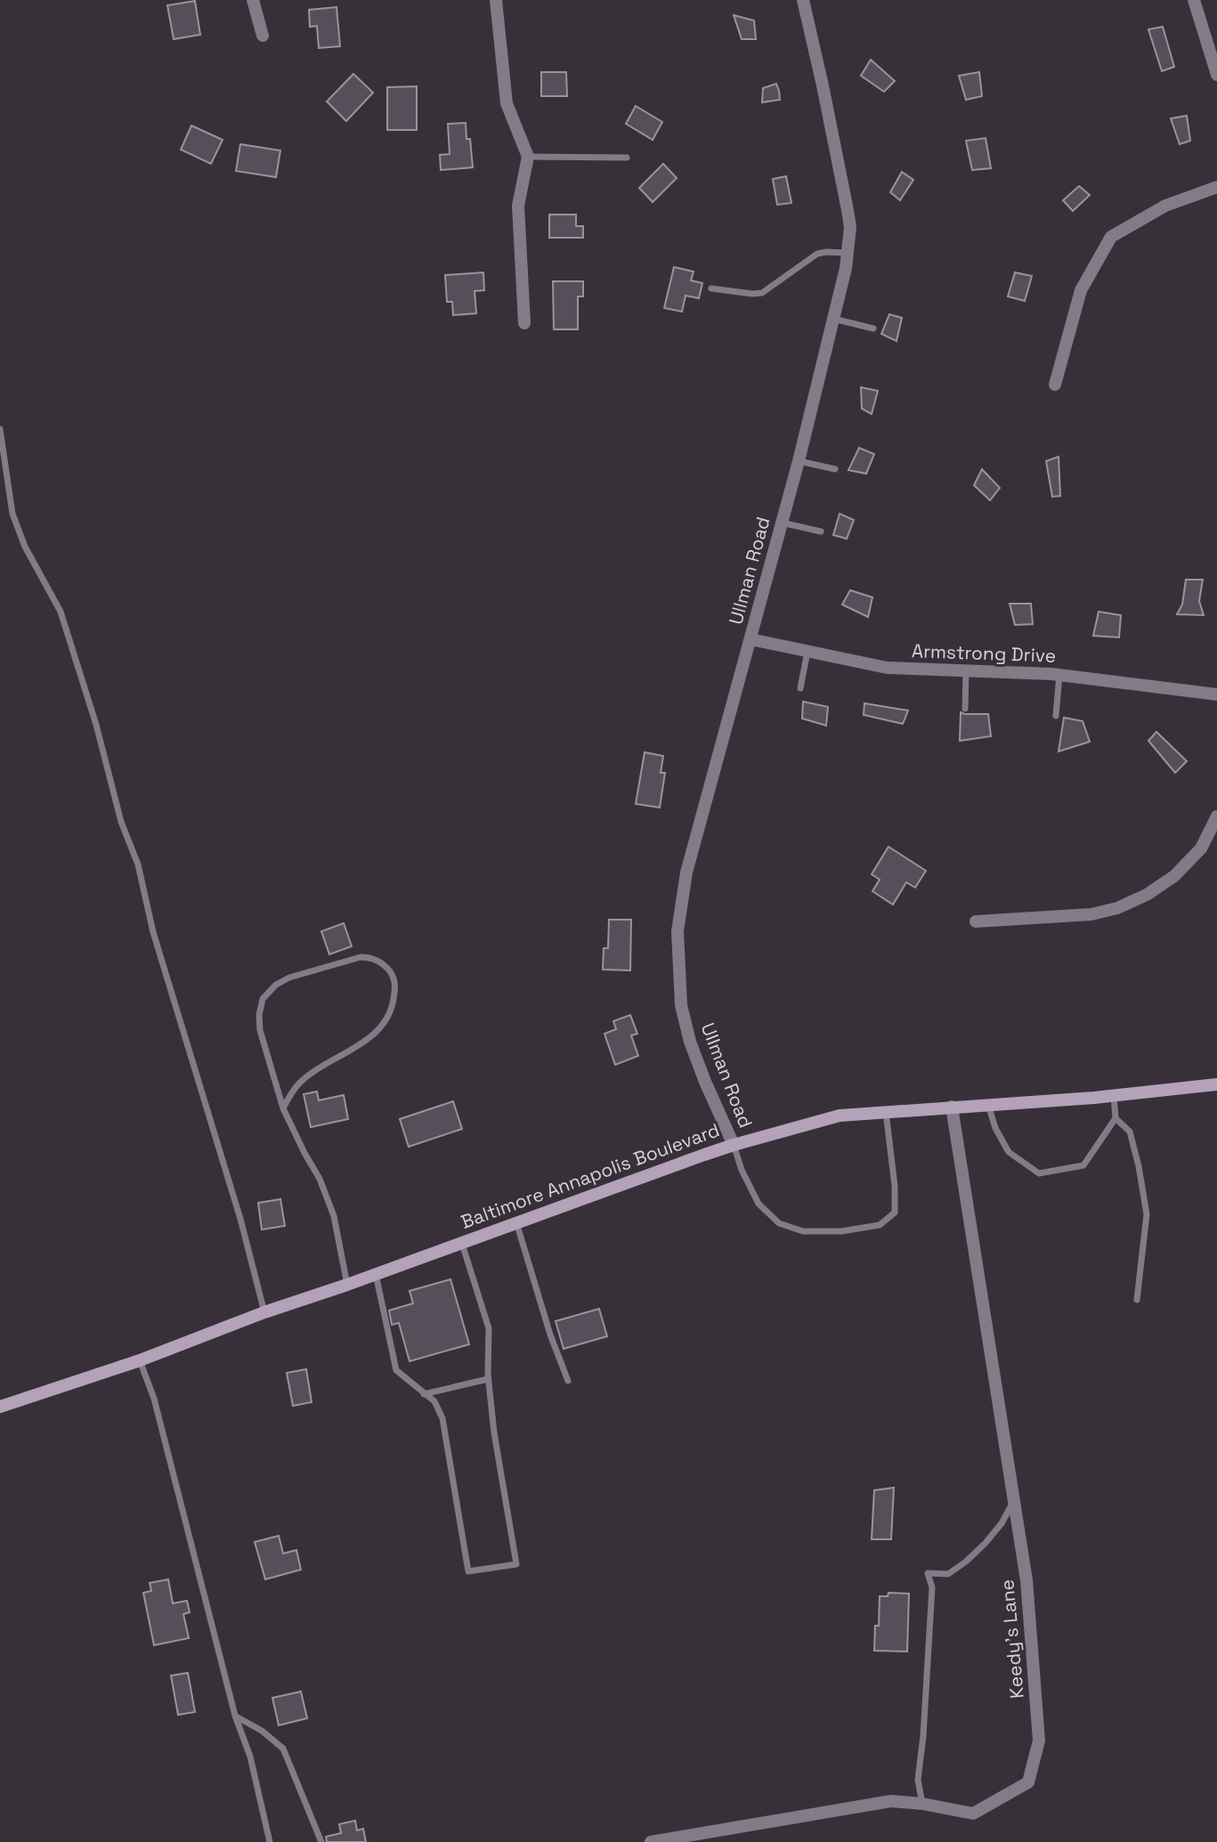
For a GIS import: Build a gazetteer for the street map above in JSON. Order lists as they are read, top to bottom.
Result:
{
  "streets": {
    "main road": ["Baltimore Annapolis Boulevard"],
    "street": ["Ullman Road", "Armstrong Drive", "Keedy's Lane"]
  },
  "crossings": [
    ["Ullman Road", "Armstrong Drive"],
    ["Ullman Road", "Baltimore Annapolis Boulevard"],
    ["Baltimore Annapolis Boulevard", "Keedy's Lane"]
  ]
}
